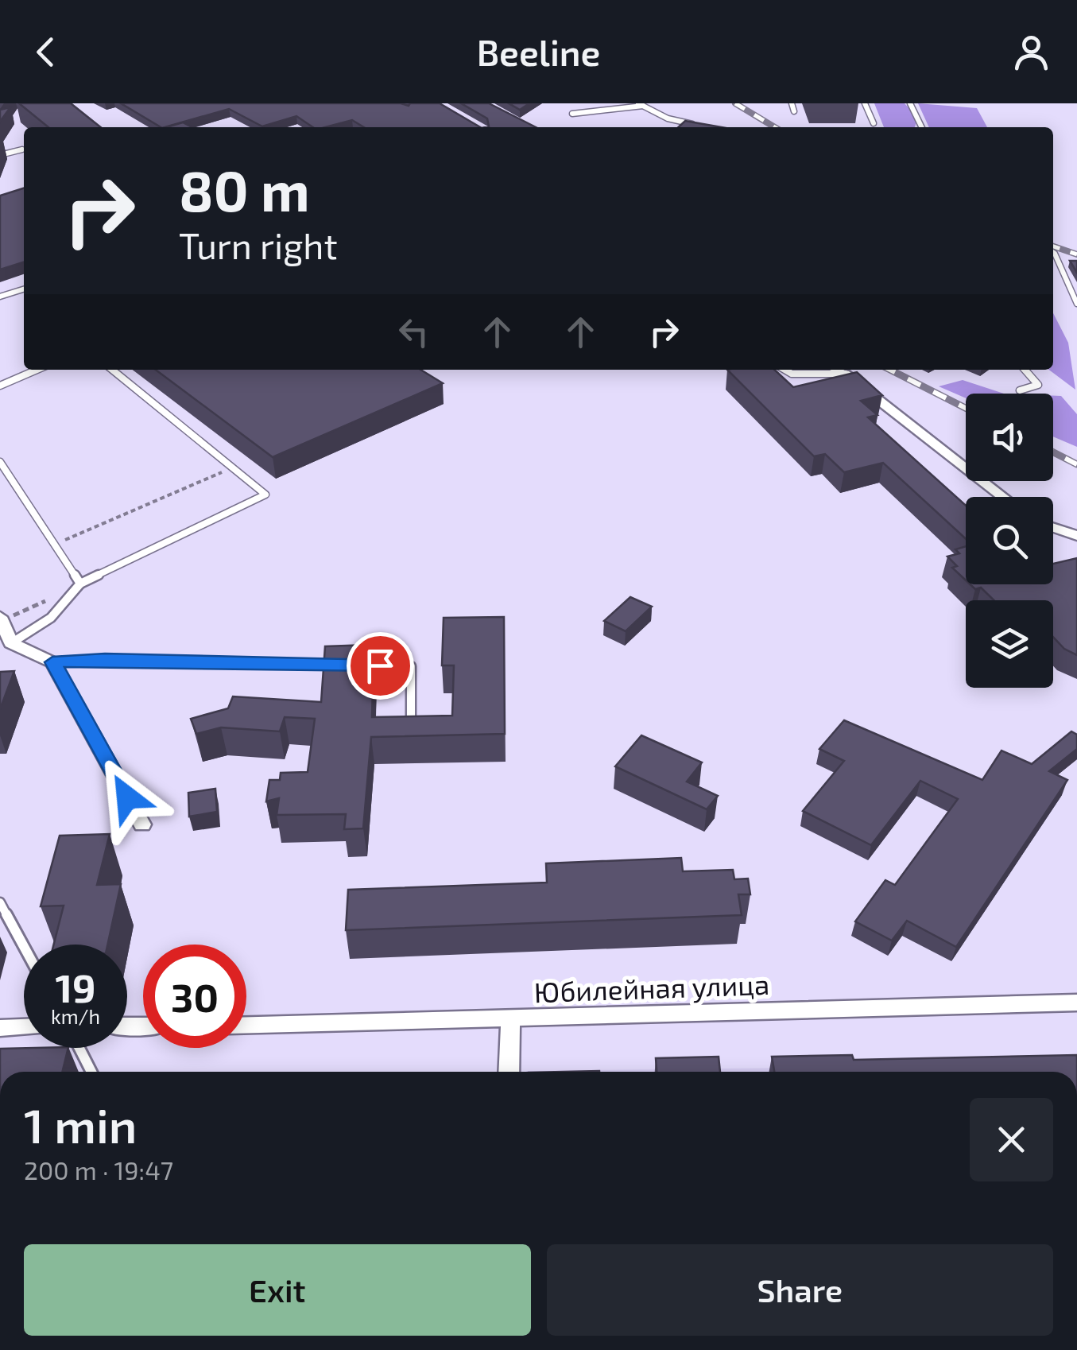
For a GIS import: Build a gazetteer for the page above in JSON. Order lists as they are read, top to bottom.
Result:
{
  "streets": {
    "street": ["Юбилейная улица"]
  },
  "page": {
    "header": "Beeline",
    "turn": ["80 m", "Turn right"],
    "speed": "19 km/h",
    "limit": "30",
    "heading": ["1 min", "200 m · 19:47"],
    "buttons": ["Exit", "Share"]
  }
}
